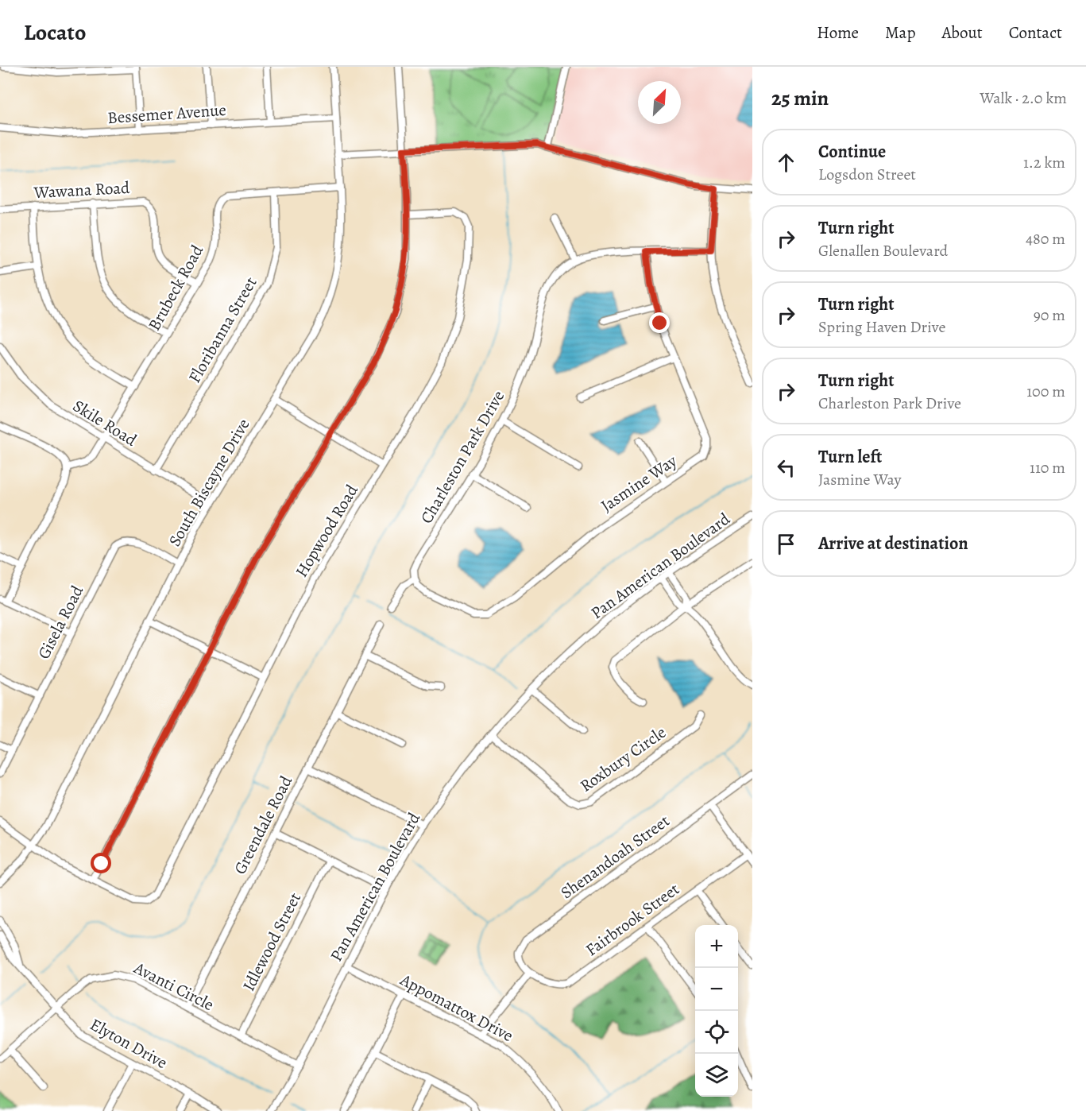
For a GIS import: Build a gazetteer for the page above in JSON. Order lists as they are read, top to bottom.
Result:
{
  "streets": {
    "street": [
      "Bessemer Avenue",
      "Wawana Road",
      "Brubeck Road",
      "Floribanna Street",
      "Skile Road",
      "Charleston Park Drive",
      "South Biscayne Drive",
      "Jasmine Way",
      "Hopwood Road",
      "Pan American Boulevard",
      "Gisela Road",
      "Roxbury Circle",
      "Greendale Road",
      "Shenandoah Street",
      "Fairbrook Street",
      "Idlewood Street",
      "Avanti Circle",
      "Appomattox Drive",
      "Elyton Drive"
    ]
  },
  "crossings": [
    ["Bessemer Avenue", "South Biscayne Drive"],
    ["Wawana Road", "Brubeck Road"],
    ["Brubeck Road", "Floribanna Street"],
    ["Brubeck Road", "Skile Road"],
    ["Brubeck Road", "South Biscayne Drive"],
    ["Floribanna Street", "Skile Road"],
    ["Skile Road", "South Biscayne Drive"],
    ["Charleston Park Drive", "Jasmine Way"],
    ["South Biscayne Drive", "Gisela Road"],
    ["Pan American Boulevard", "Roxbury Circle"],
    ["Pan American Boulevard", "Avanti Circle"],
    ["Pan American Boulevard", "Appomattox Drive"],
    ["Greendale Road", "Avanti Circle"],
    ["Shenandoah Street", "Fairbrook Street"],
    ["Idlewood Street", "Avanti Circle"],
    ["Avanti Circle", "Elyton Drive"]
  ],
  "north": "top right",
  "page": {
    "header": "Locato",
    "nav": [
      "Home",
      "Map",
      "About",
      "Contact"
    ],
    "heading": ["25 min", "Walk · 2.0 km"],
    "list": [
      ["Continue", "Logsdon Street", "1.2 km"],
      ["Turn right", "Glenallen Boulevard", "480 m"],
      ["Turn right", "Spring Haven Drive", "90 m"],
      ["Turn right", "Charleston Park Drive", "100 m"],
      ["Turn left", "Jasmine Way", "110 m"],
      "Arrive at destination"
    ],
    "map_buttons": ["+", "−"]
  }
}
